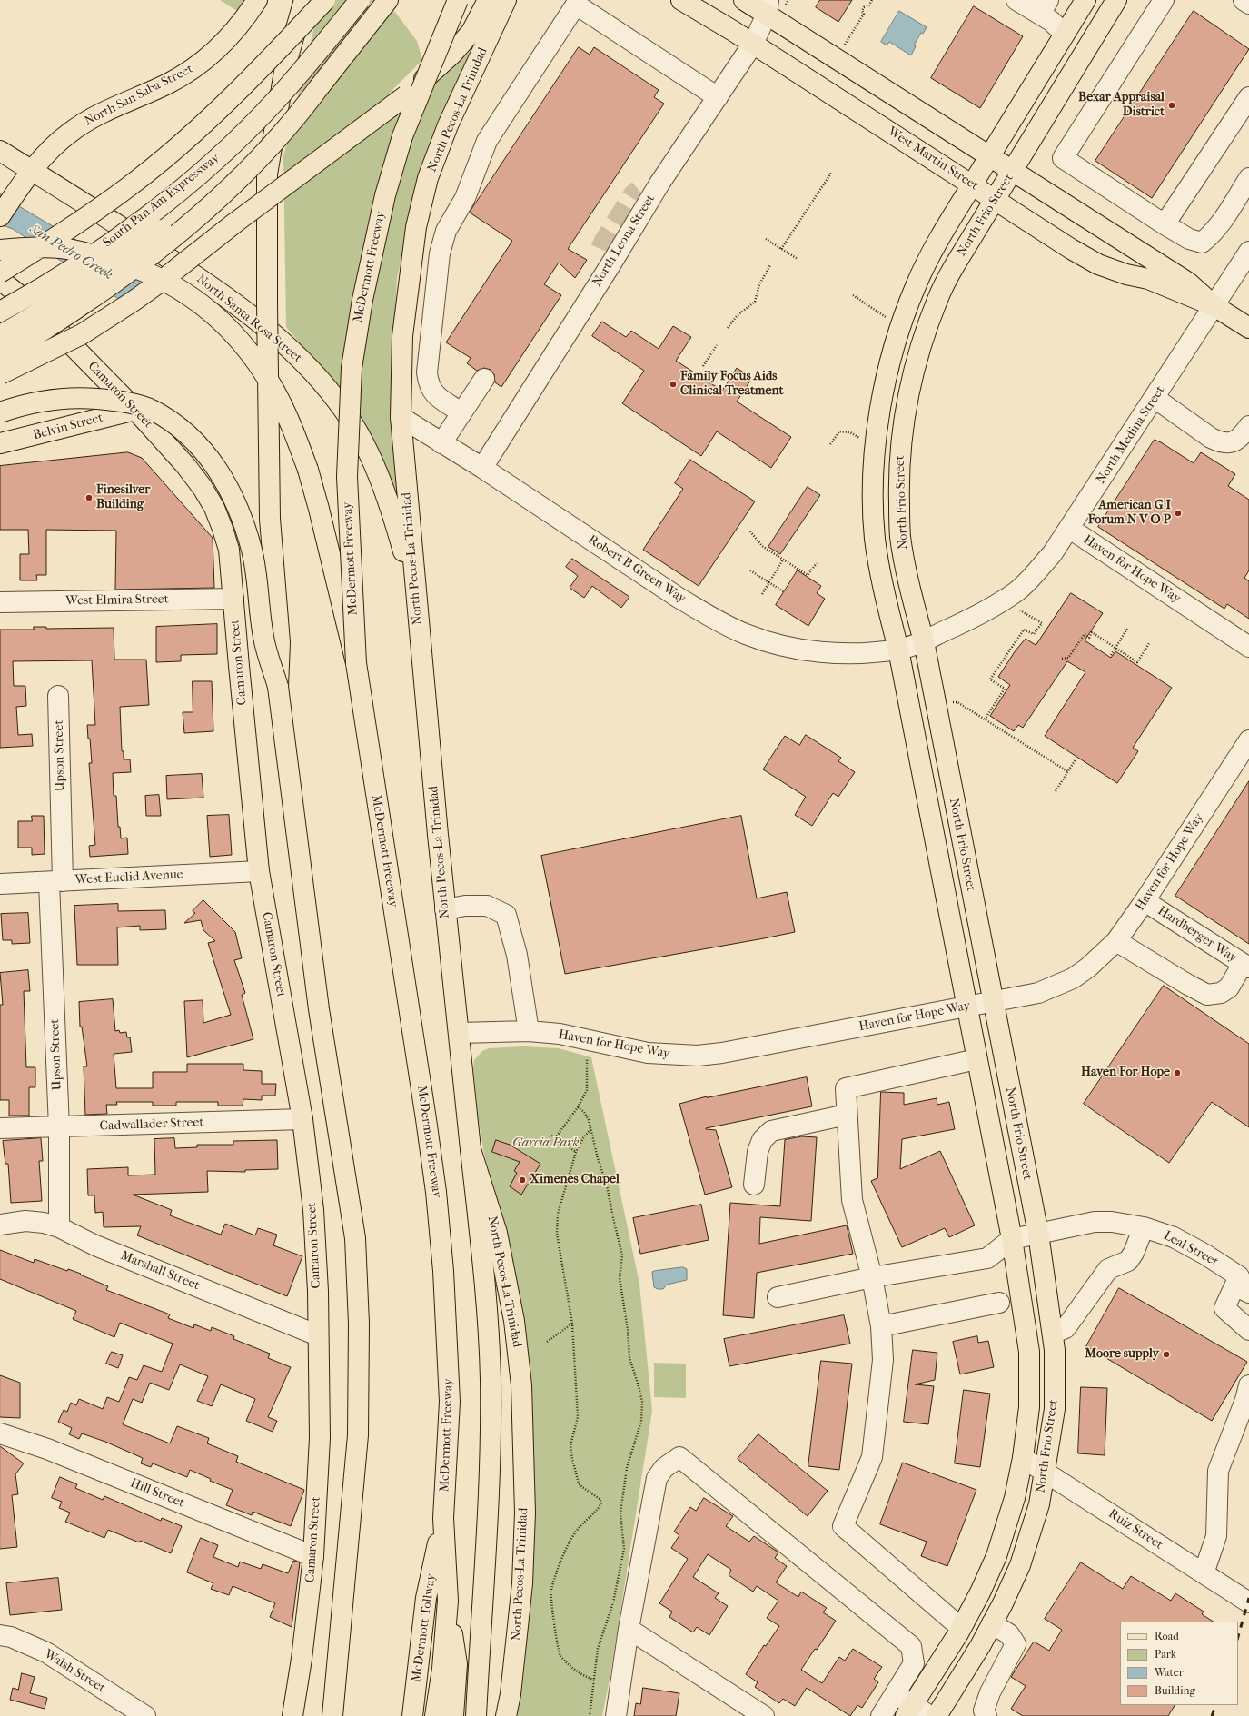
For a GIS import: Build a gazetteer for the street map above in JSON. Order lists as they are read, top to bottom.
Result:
{
  "streets": {
    "main road": [
      "North San Saba Street",
      "North Pecos-La Trinidad",
      "West Martin Street",
      "South Pan Am Expressway",
      "North Frio Street",
      "McDermott Freeway",
      "North Santa Rosa Street",
      "Camaron Street",
      "Belvin Street",
      "McDermott Tollway"
    ],
    "street": [
      "North Leona Street",
      "North Medina Street",
      "Robert B Green Way",
      "Haven for Hope Way",
      "West Elmira Street",
      "Upson Street",
      "West Euclid Avenue",
      "Hardberger Way",
      "Cadwallader Street",
      "Leal Street",
      "Marshall Street",
      "Hill Street",
      "Ruiz Street",
      "Walsh Street"
    ]
  },
  "crossings": [
    ["North San Saba Street", "North Santa Rosa Street"],
    ["North Pecos-La Trinidad", "North Santa Rosa Street"],
    ["North Pecos-La Trinidad", "Robert B Green Way"],
    ["North Pecos-La Trinidad", "Haven for Hope Way"],
    ["West Martin Street", "North Frio Street"],
    ["West Martin Street", "North Leona Street"],
    ["West Martin Street", "North Medina Street"],
    ["North Frio Street", "North Medina Street"],
    ["North Frio Street", "Robert B Green Way"],
    ["North Frio Street", "Haven for Hope Way"],
    ["North Frio Street", "Leal Street"],
    ["North Frio Street", "Ruiz Street"],
    ["North Leona Street", "Robert B Green Way"],
    ["McDermott Freeway", "McDermott Tollway"],
    ["Camaron Street", "Belvin Street"],
    ["Camaron Street", "West Elmira Street"],
    ["Camaron Street", "West Euclid Avenue"],
    ["Camaron Street", "Cadwallader Street"],
    ["Camaron Street", "Marshall Street"],
    ["Camaron Street", "Hill Street"],
    ["North Medina Street", "Robert B Green Way"],
    ["North Medina Street", "Haven for Hope Way"],
    ["Haven for Hope Way", "Hardberger Way"],
    ["Upson Street", "West Euclid Avenue"],
    ["Upson Street", "Cadwallader Street"],
    ["Upson Street", "Marshall Street"]
  ],
  "water": ["San Pedro Creek"],
  "parks": ["Garcia Park"],
  "places": [
    "Bexar Appraisal District",
    "Family Focus Aids Clinical Treatment",
    "Finesilver Building",
    "American G I Forum N V O P",
    "Haven For Hope",
    "Ximenes Chapel",
    "Moore supply"
  ],
  "legend": [
    "Road",
    "Park",
    "Water",
    "Building"
  ]
}
